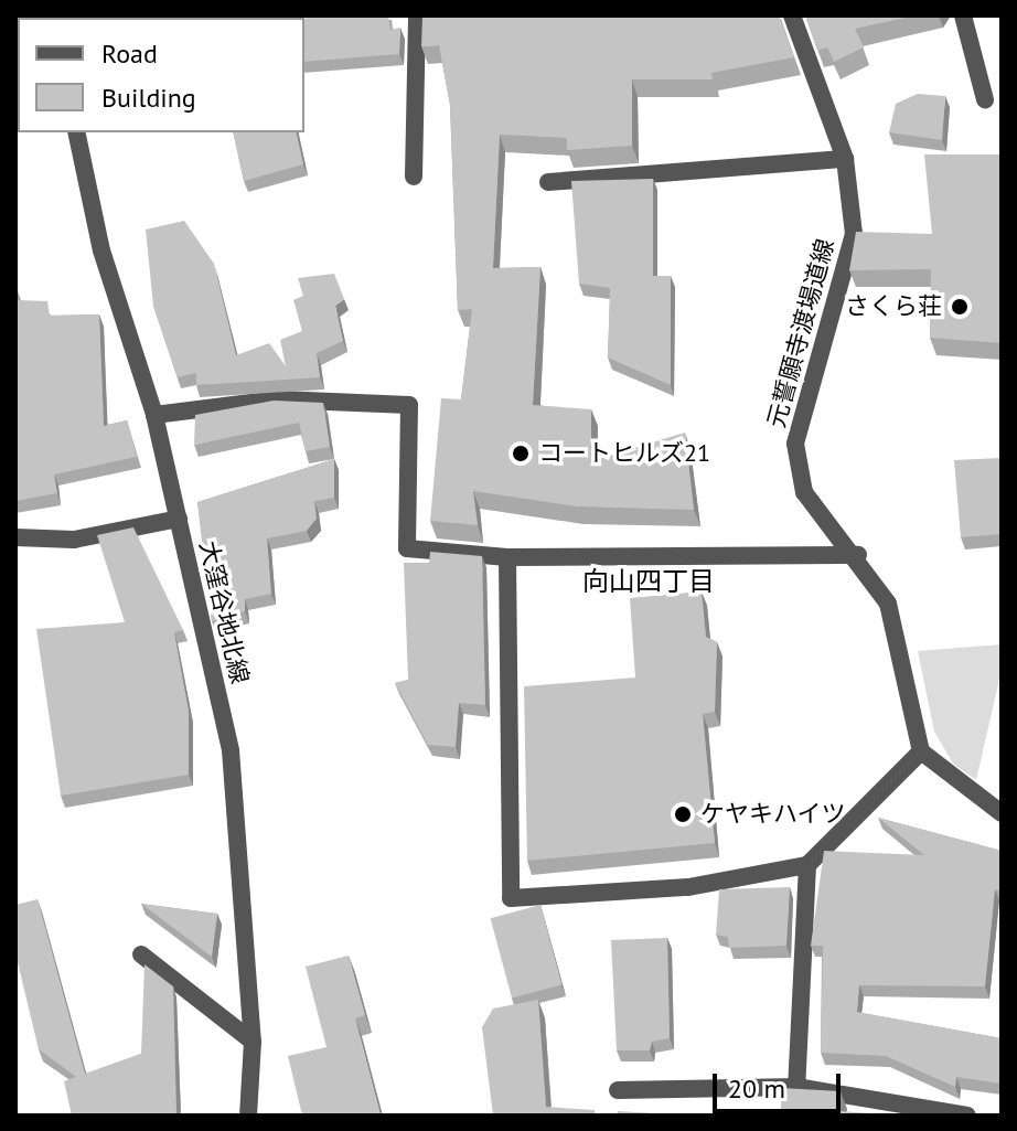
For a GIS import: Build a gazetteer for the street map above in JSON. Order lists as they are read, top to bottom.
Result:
{
  "streets": {
    "street": ["元誓願寺渡場道線", "大窪谷地北線"]
  },
  "districts": ["向山四丁目"],
  "places": ["さくら荘", "コートヒルズ21", "ケヤキハイツ"],
  "legend": ["Road", "Building"],
  "scale_bar": "20 m"
}
